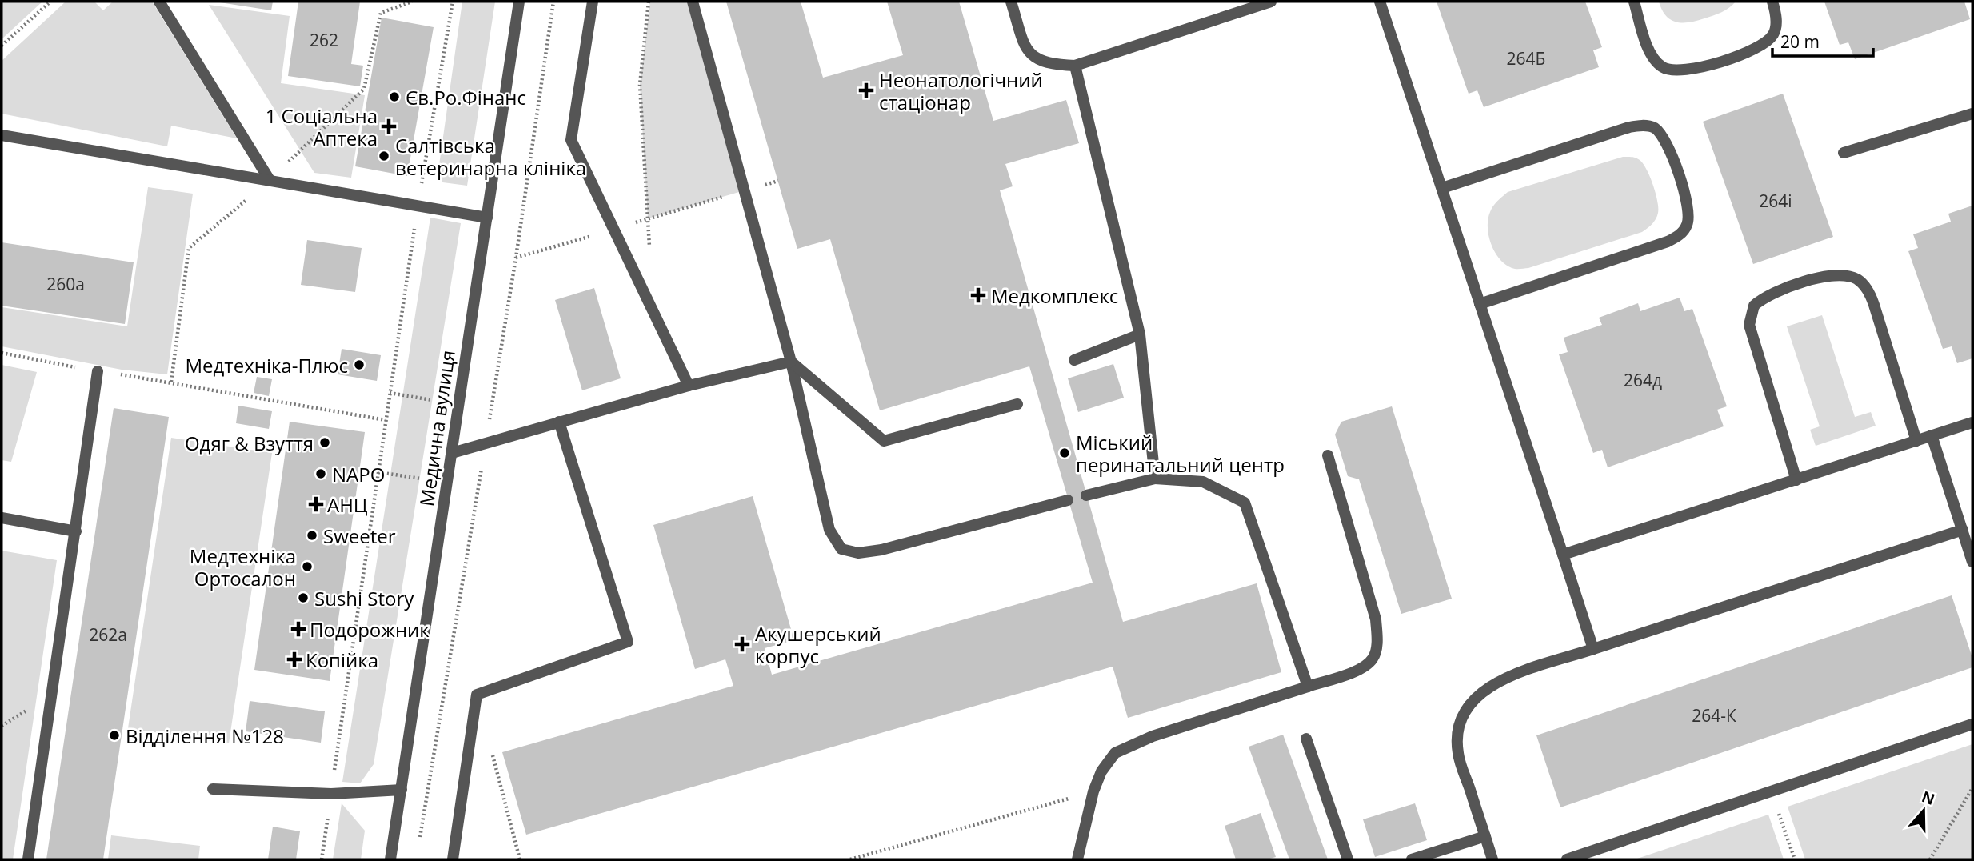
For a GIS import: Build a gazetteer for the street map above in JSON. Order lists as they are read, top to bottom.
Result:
{
  "streets": {
    "street": ["Медична вулиця"]
  },
  "places": {
    "health": [
      "Неонатологічний стаціонар",
      "1 Соціальна Аптека",
      "Медкомплекс",
      "АНЦ",
      "Подорожник",
      "Акушерський корпус",
      "Копійка"
    ],
    "other": [
      "Єв.Ро.Фінанс",
      "Салтівська ветеринарна клініка",
      "Медтехніка-Плюс",
      "Одяг & Взуття",
      "Міський перинатальний центр",
      "NAPO",
      "Sweeter",
      "Медтехніка Ортосалон",
      "Sushi Story",
      "Відділення №128"
    ]
  },
  "house_numbers": [
    "262",
    "264Б",
    "264і",
    "260а",
    "264д",
    "262а",
    "264-К"
  ],
  "scale_bar": "20 m",
  "north": "top"
}
